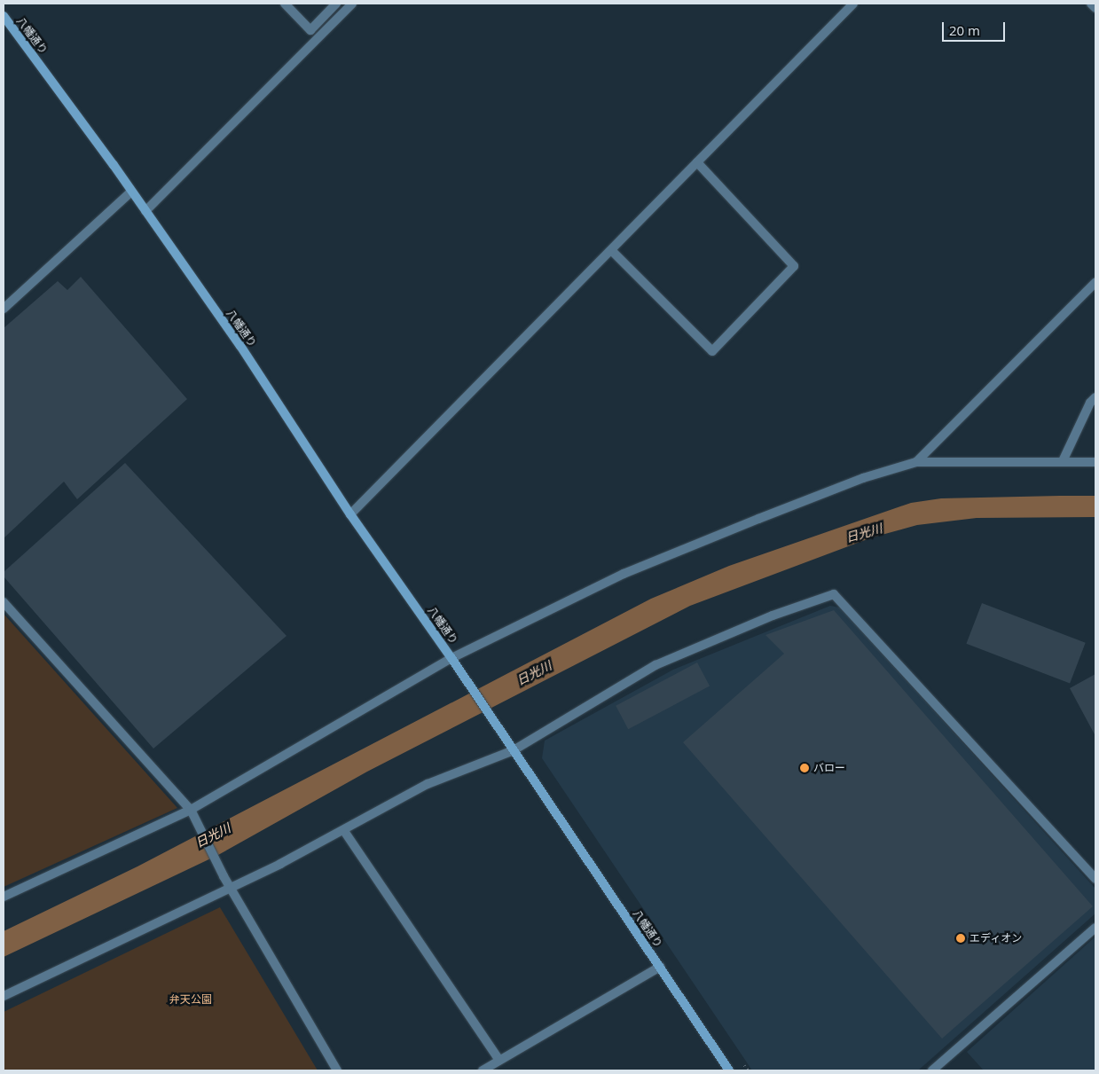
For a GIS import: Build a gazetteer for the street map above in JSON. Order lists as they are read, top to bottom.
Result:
{
  "streets": {
    "street": ["八幡通り"]
  },
  "water": ["日光川"],
  "parks": ["弁天公園"],
  "places": ["バロー", "エディオン"],
  "scale_bar": "20 m"
}
